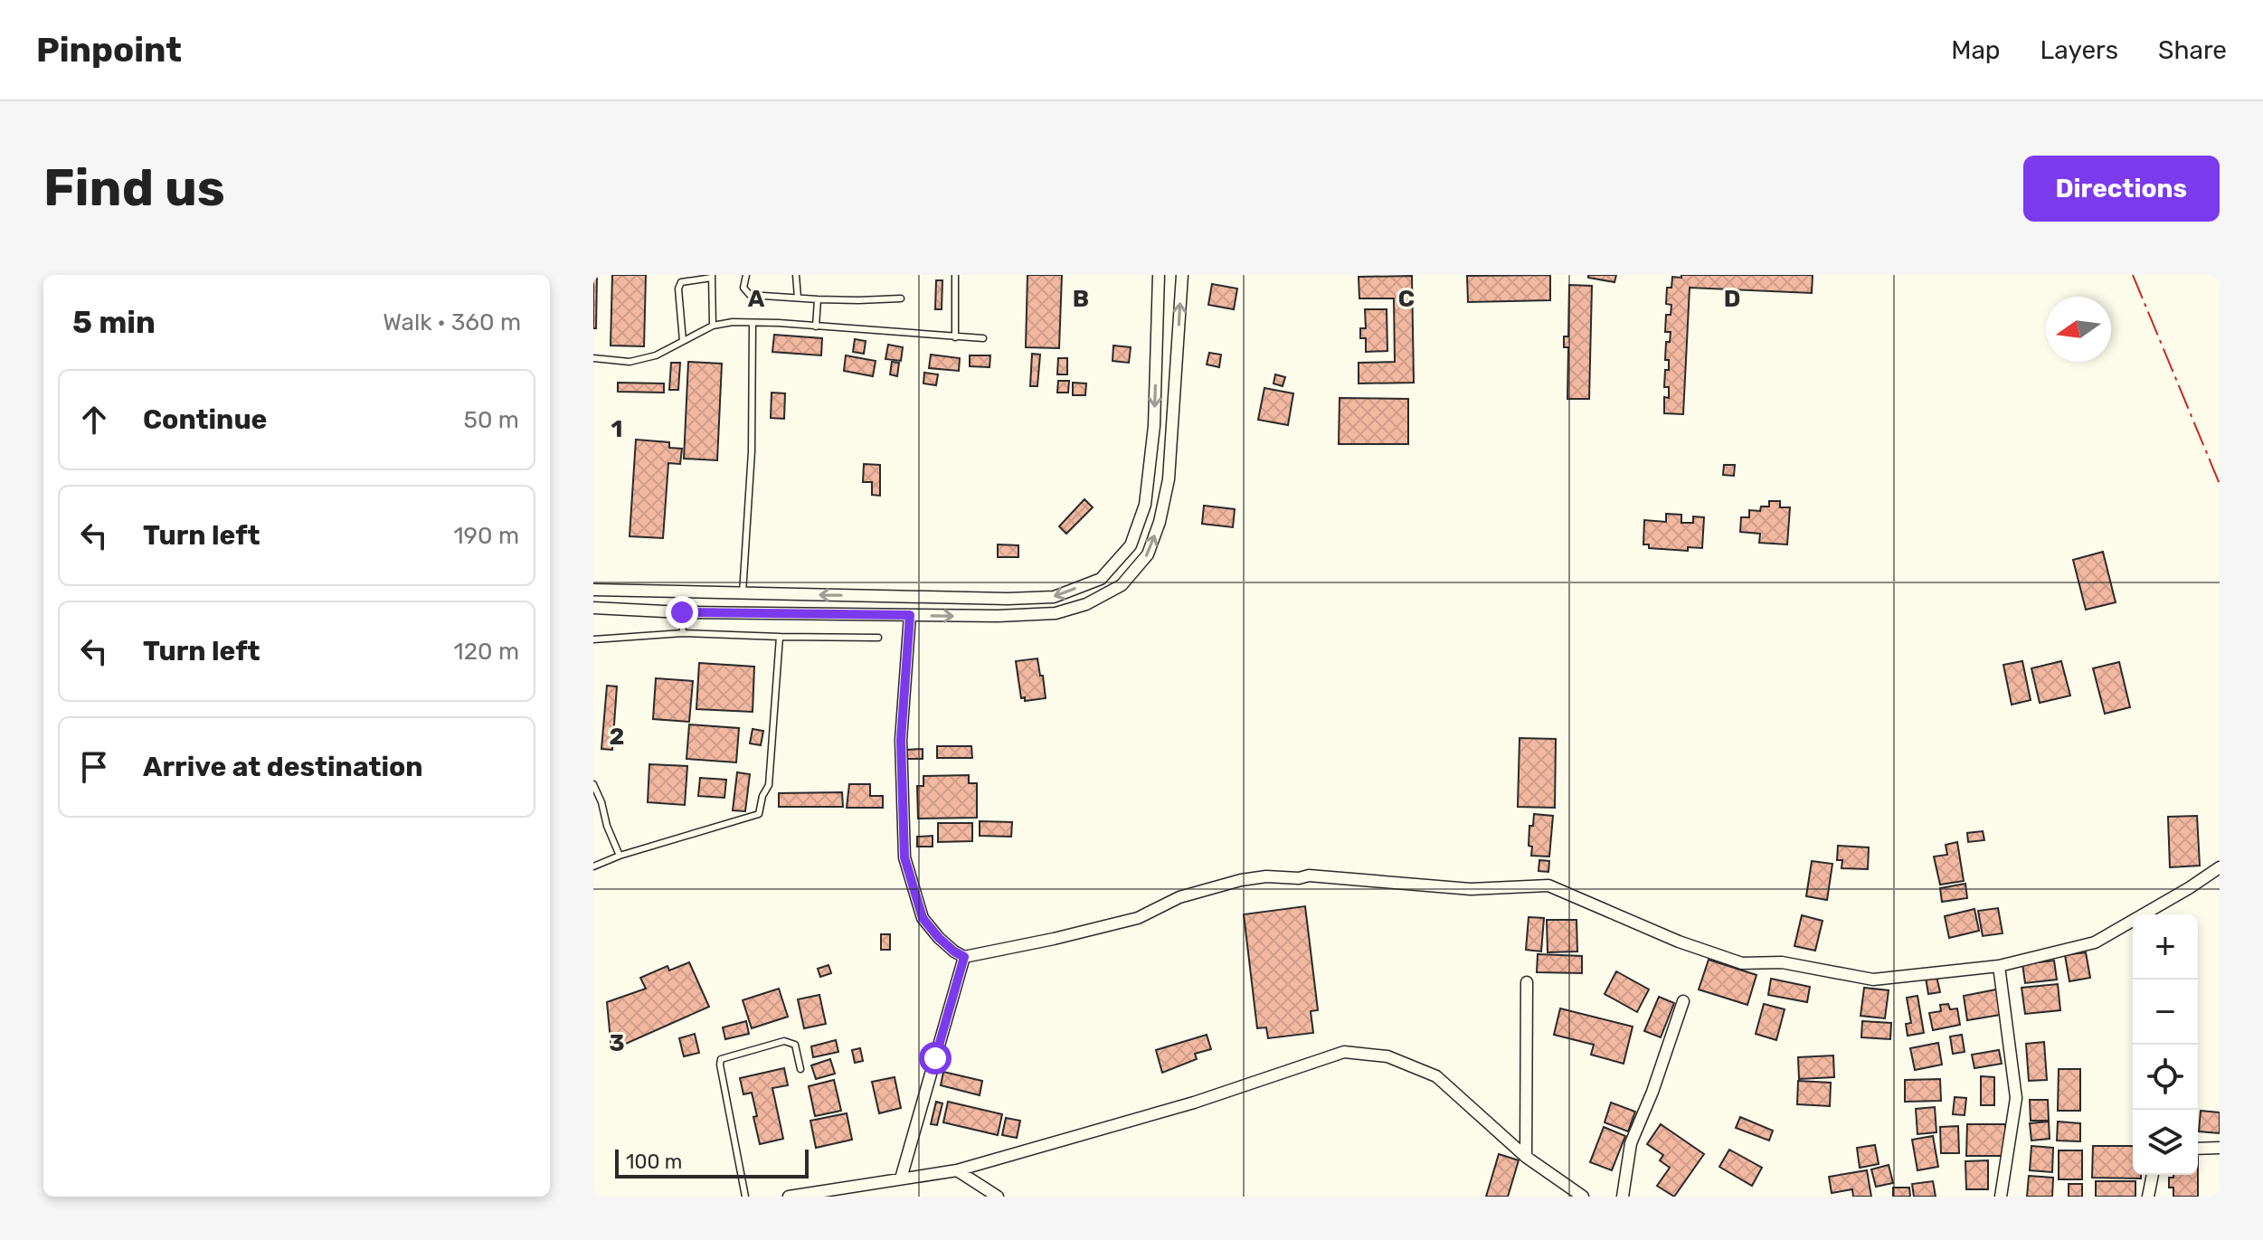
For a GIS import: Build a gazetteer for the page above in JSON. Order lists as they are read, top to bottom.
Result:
{
  "scale_bar": "100 m",
  "north": "left",
  "page": {
    "header": "Pinpoint",
    "nav": ["Map", "Layers", "Share"],
    "buttons": "Directions",
    "title": "Find us",
    "heading": ["5 min", "Walk · 360 m"],
    "list": [
      ["Continue", "50 m"],
      ["Turn left", "190 m"],
      ["Turn left", "120 m"],
      "Arrive at destination"
    ],
    "map_buttons": ["+", "−"],
    "scale": "100 m"
  },
  "grid": {
    "columns": [
      "A",
      "B",
      "C",
      "D"
    ],
    "rows": ["1", "2", "3"]
  }
}
